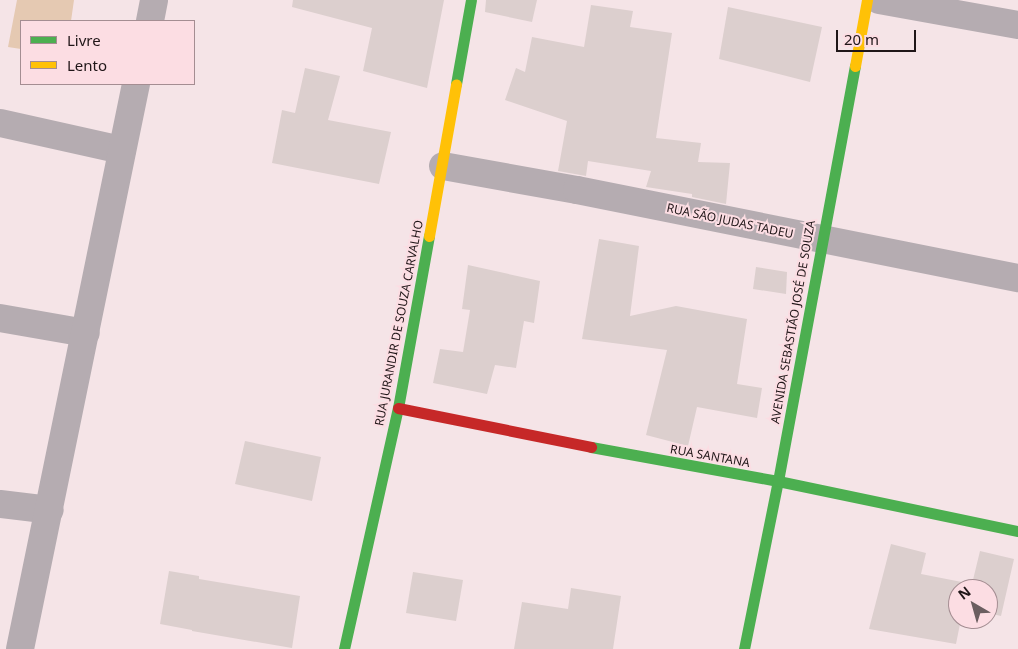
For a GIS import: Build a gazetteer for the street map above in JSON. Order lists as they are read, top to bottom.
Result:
{
  "streets": {
    "street": [
      "RUA SÃO JUDAS TADEU",
      "AVENIDA SEBASTIÃO JOSÉ DE SOUZA",
      "RUA JURANDIR DE SOUZA CARVALHO",
      "RUA SANTANA"
    ]
  },
  "crossings": [
    ["RUA SÃO JUDAS TADEU", "AVENIDA SEBASTIÃO JOSÉ DE SOUZA"],
    ["RUA SÃO JUDAS TADEU", "RUA JURANDIR DE SOUZA CARVALHO"],
    ["AVENIDA SEBASTIÃO JOSÉ DE SOUZA", "RUA SANTANA"],
    ["RUA JURANDIR DE SOUZA CARVALHO", "RUA SANTANA"]
  ],
  "legend": ["Livre", "Lento"],
  "scale_bar": "20 m",
  "north": "top left"
}
